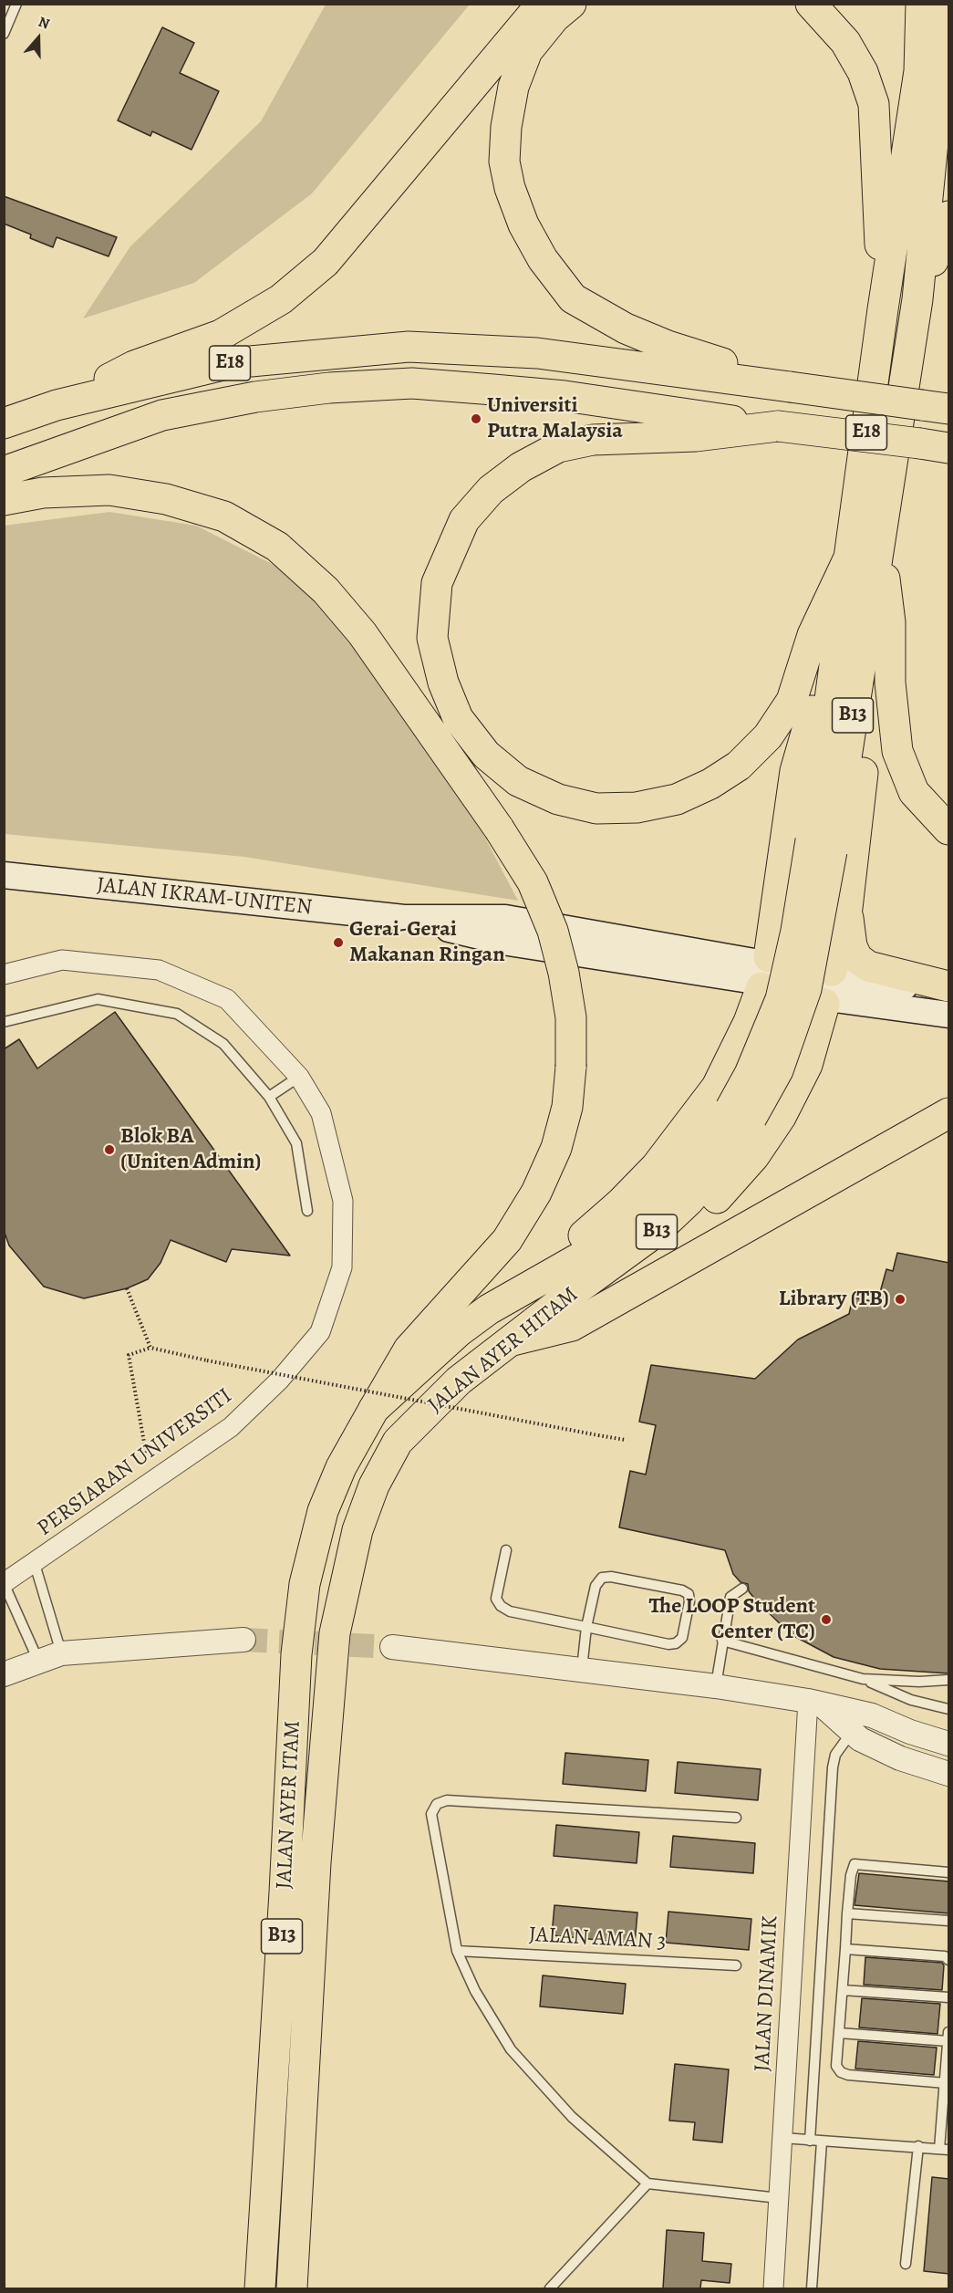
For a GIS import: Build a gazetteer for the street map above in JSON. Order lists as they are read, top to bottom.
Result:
{
  "streets": {
    "main road": [
      "E18",
      "B13",
      "JALAN IKRAM-UNITEN",
      "JALAN AYER HITAM",
      "JALAN AYER ITAM"
    ],
    "street": ["PERSIARAN UNIVERSITI", "JALAN DINAMIK"],
    "lane": ["JALAN AMAN 3"]
  },
  "crossings": [
    ["E18", "B13"],
    ["B13", "JALAN AYER HITAM"],
    ["JALAN AYER HITAM", "JALAN AYER ITAM"]
  ],
  "places": [
    "Universiti Putra Malaysia",
    "Gerai-Gerai Makanan Ringan",
    "Blok BA (Uniten Admin)",
    "Library (TB)",
    "The LOOP Student Center (TC)"
  ],
  "north": "top"
}
